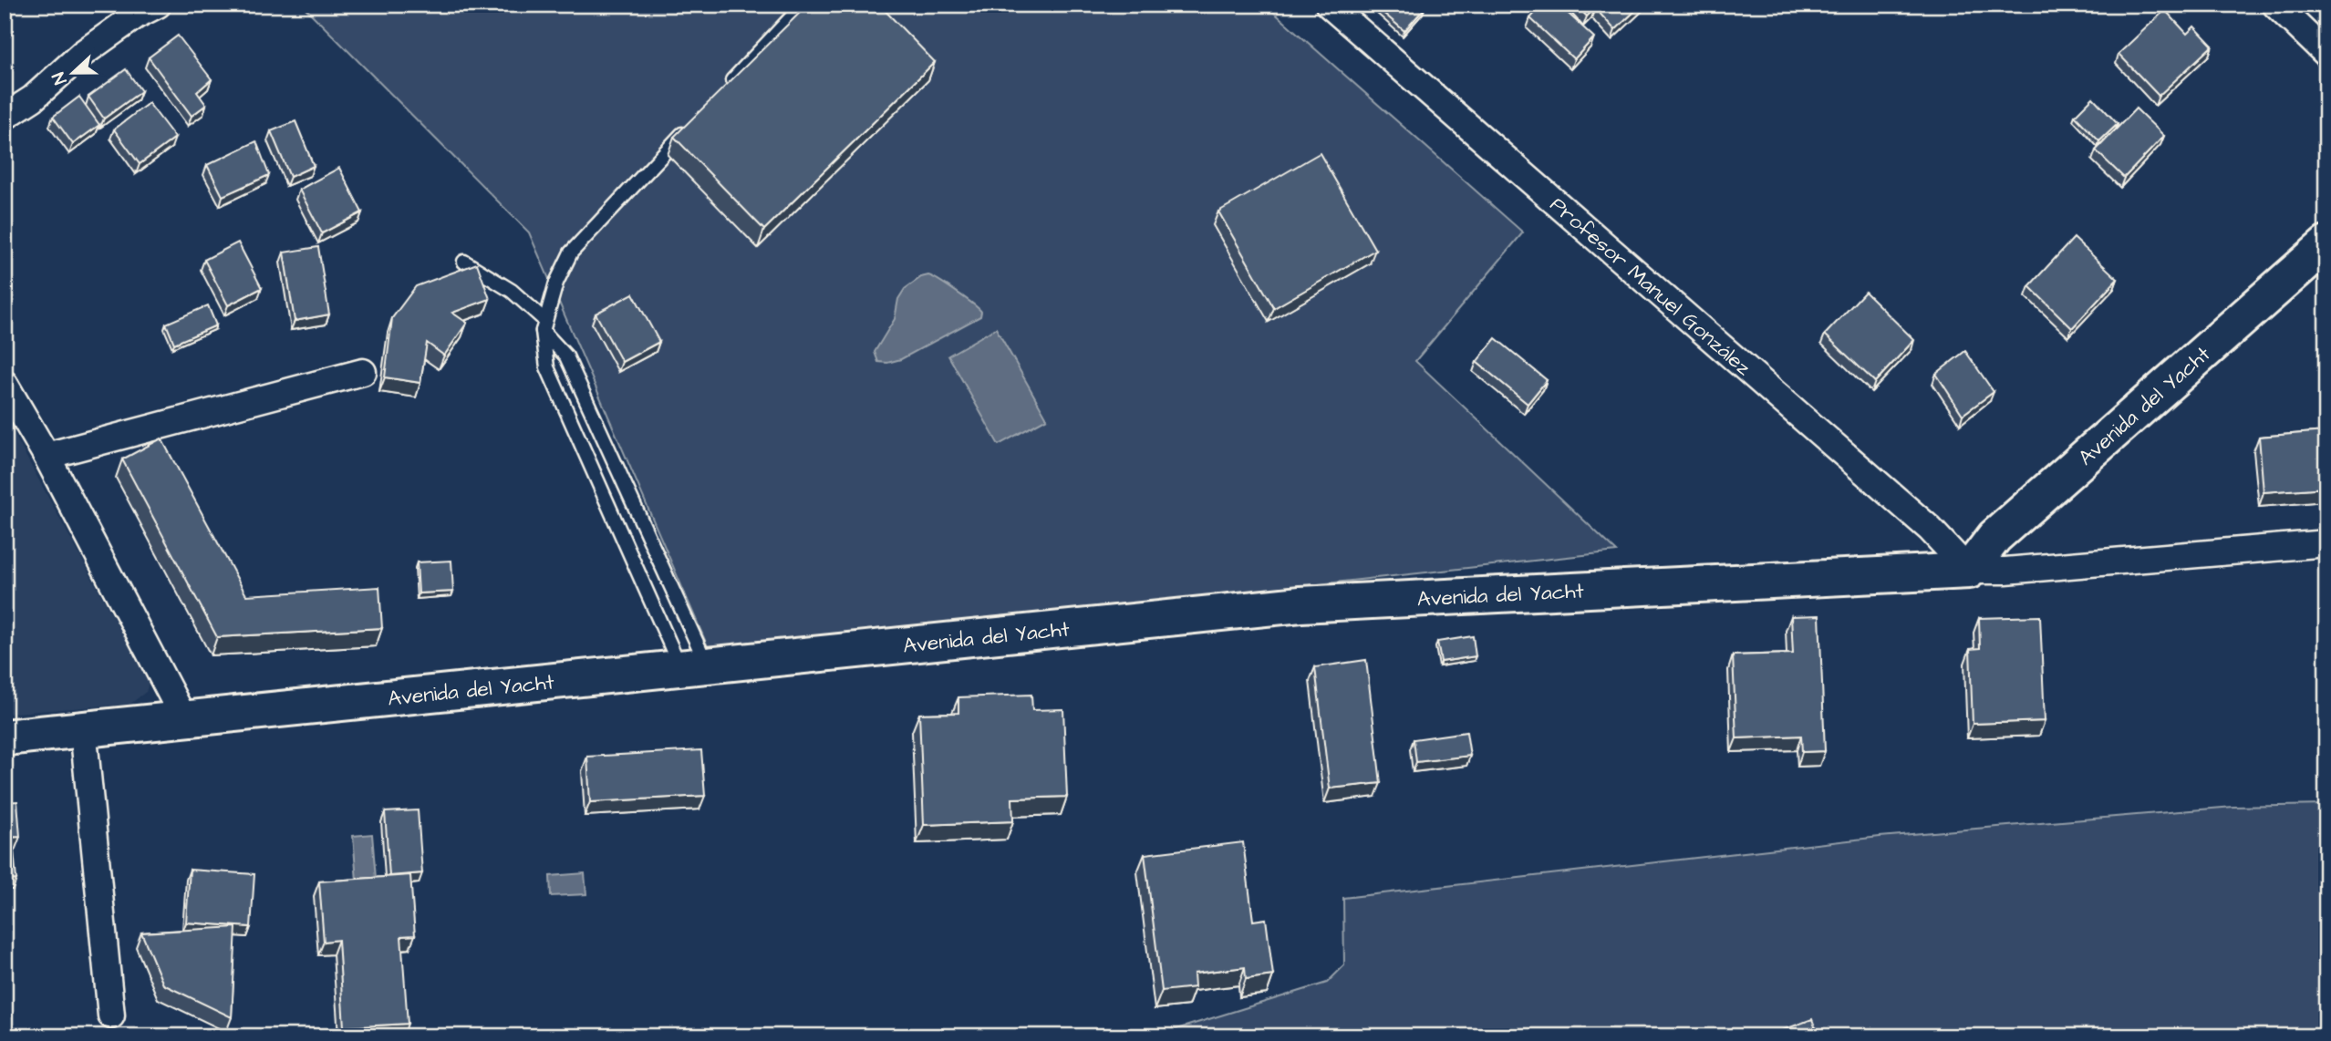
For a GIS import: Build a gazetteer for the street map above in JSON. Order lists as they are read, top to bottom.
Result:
{
  "streets": {
    "street": ["Profesor Manuel González", "Avenida del Yacht"]
  },
  "crossings": [
    ["Profesor Manuel González", "Avenida del Yacht"]
  ],
  "north": "left"
}
